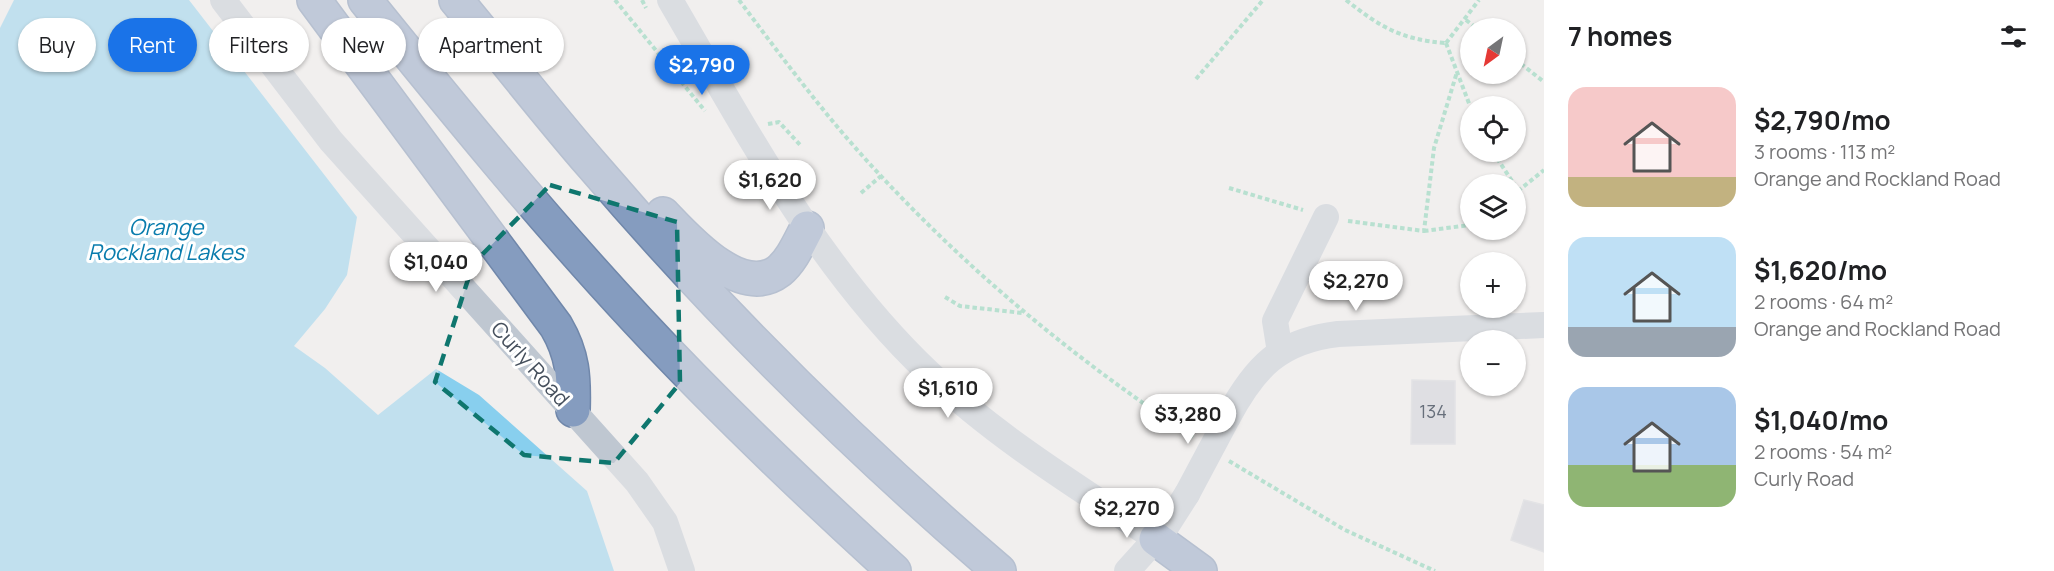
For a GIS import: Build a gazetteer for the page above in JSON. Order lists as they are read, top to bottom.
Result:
{
  "streets": {
    "street": ["Curly Road"]
  },
  "water": ["Orange Rockland Lakes"],
  "house_numbers": ["134"],
  "north": "bottom left",
  "page": {
    "heading": "7 homes",
    "map_buttons": ["+", "−"],
    "chip": [
      "Buy",
      "Rent",
      "Filters",
      "New",
      "Apartment"
    ],
    "price": [
      "$2,790",
      "$1,620",
      "$1,040",
      "$2,270",
      "$1,610",
      "$3,280",
      "$2,270"
    ],
    "list": [
      {
        "name": "$2,790/mo",
        "note": "3 rooms · 113 m² · Orange and Rockland Road"
      },
      {
        "name": "$1,620/mo",
        "note": "2 rooms · 64 m² · Orange and Rockland Road"
      },
      {
        "name": "$1,040/mo",
        "note": "2 rooms · 54 m² · Curly Road"
      }
    ]
  }
}
